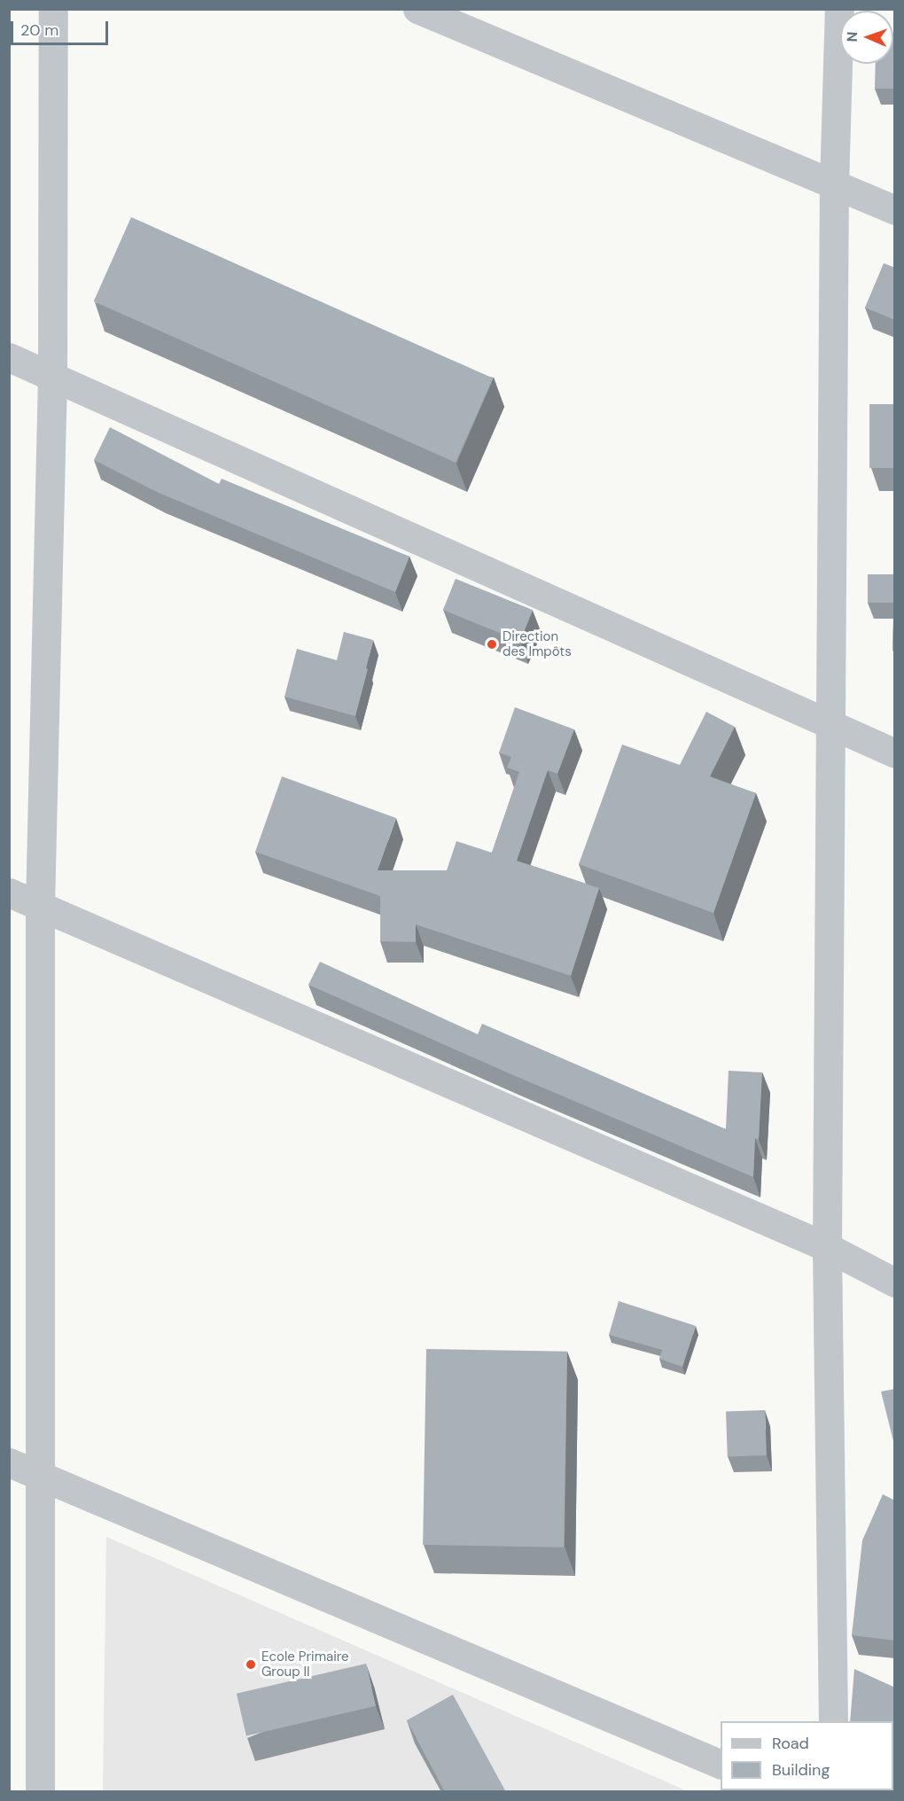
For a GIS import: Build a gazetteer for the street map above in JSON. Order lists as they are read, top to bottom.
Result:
{
  "places": ["Direction des Impôts", "Ecole Primaire Group II"],
  "legend": ["Road", "Building"],
  "scale_bar": "20 m",
  "north": "left"
}
